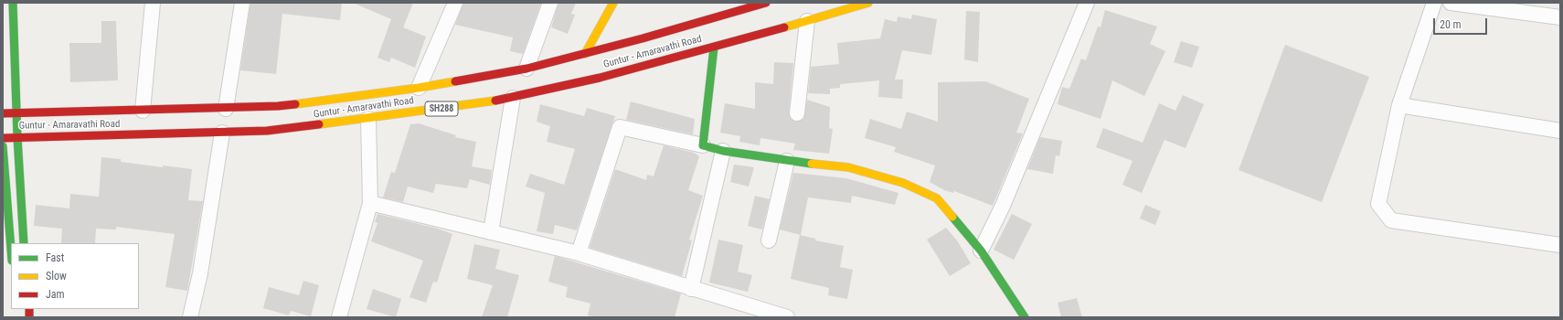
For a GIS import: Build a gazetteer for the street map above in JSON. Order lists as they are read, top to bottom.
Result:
{
  "streets": {
    "main road": ["Guntur - Amaravathi Road", "SH288"]
  },
  "legend": ["Fast", "Slow", "Jam"],
  "scale_bar": "20 m"
}
